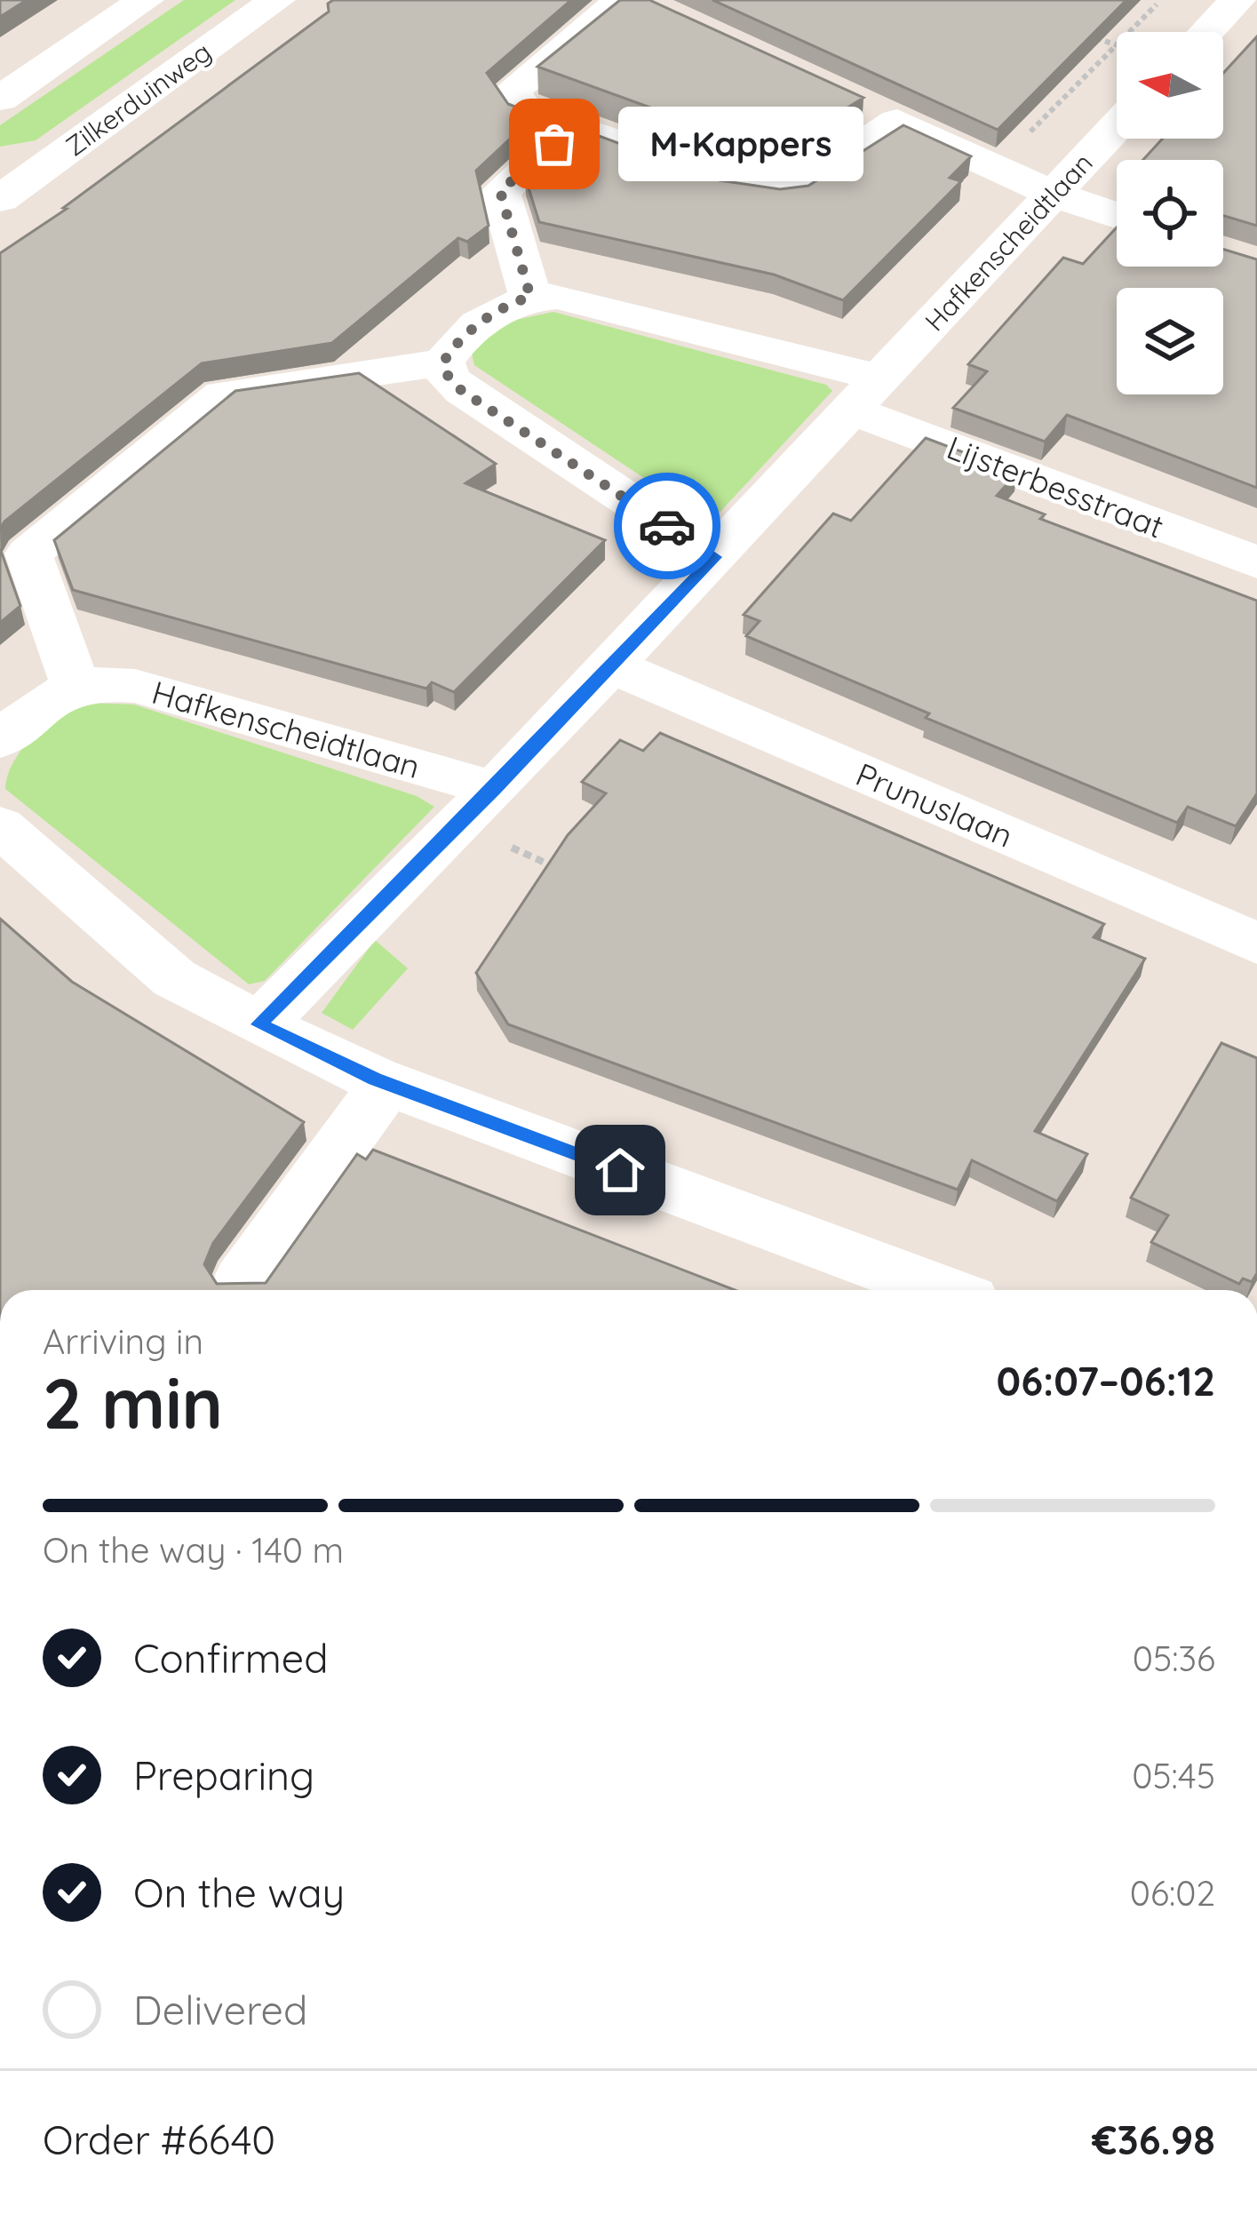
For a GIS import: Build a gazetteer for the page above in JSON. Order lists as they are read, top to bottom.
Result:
{
  "streets": {
    "street": [
      "Zilkerduinweg",
      "Hafkenscheidtlaan",
      "Lijsterbesstraat",
      "Prunuslaan"
    ]
  },
  "crossings": [
    ["Hafkenscheidtlaan", "Lijsterbesstraat"],
    ["Hafkenscheidtlaan", "Prunuslaan"]
  ],
  "places": ["M-Kappers"],
  "north": "left",
  "page": {
    "bubble": "M-Kappers",
    "heading": ["2 min", "Arriving in", "06:07–06:12"],
    "panel": ["Order #6640", "€36.98"],
    "bar": "On the way · 140 m",
    "list": [
      ["Confirmed", "05:36"],
      ["Preparing", "05:45"],
      ["On the way", "06:02"],
      "Delivered"
    ]
  }
}
